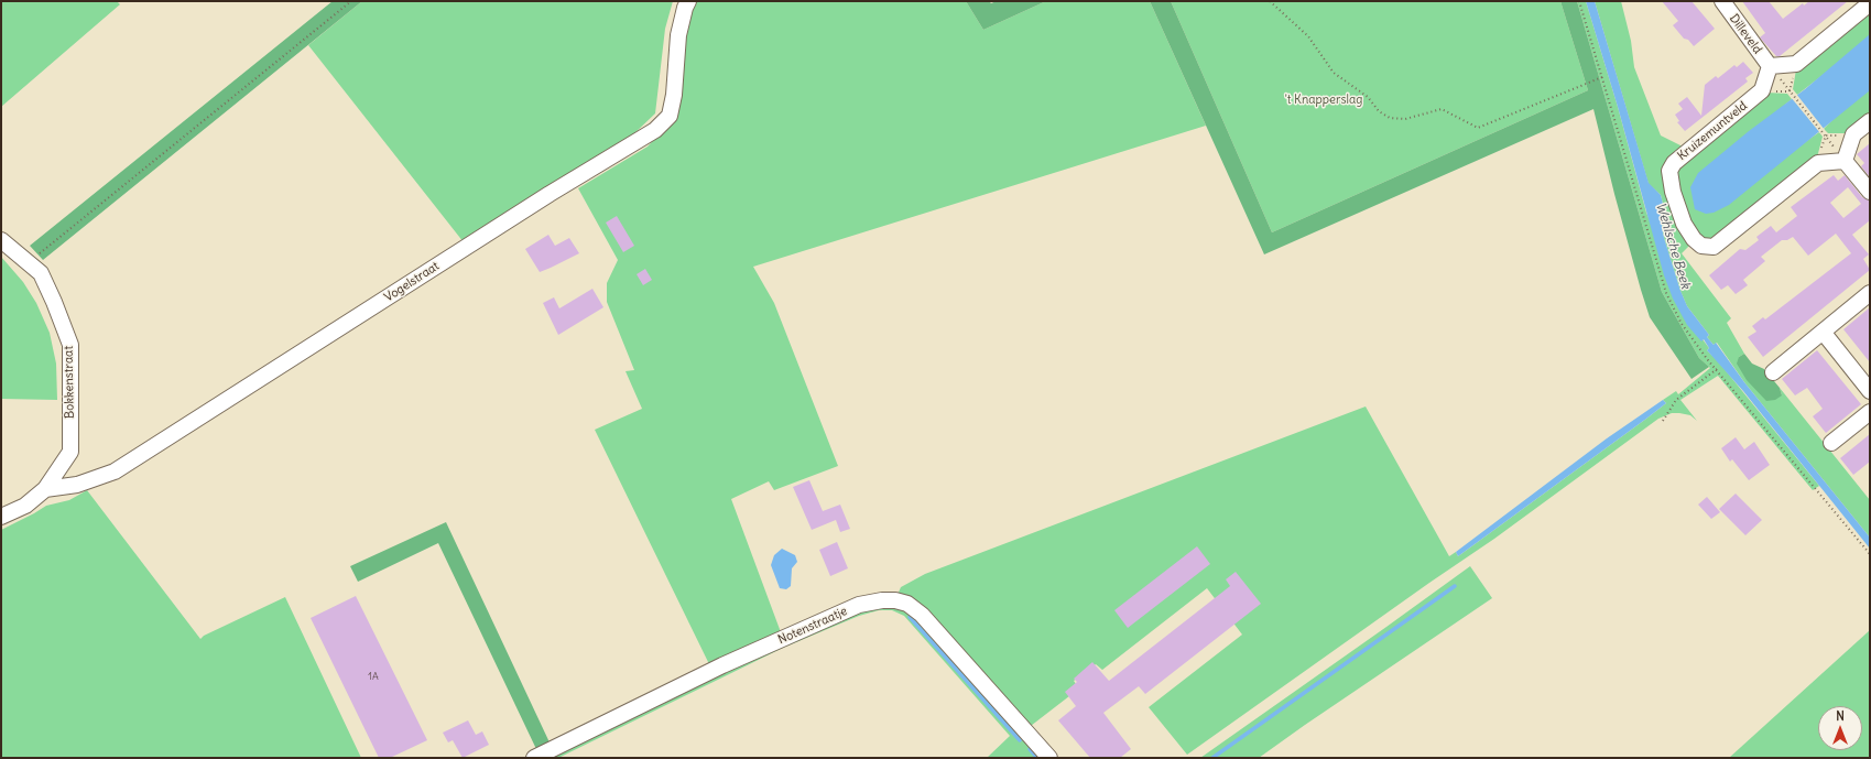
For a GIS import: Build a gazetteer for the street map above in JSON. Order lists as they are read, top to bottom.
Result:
{
  "streets": {
    "street": [
      "Dilleveld",
      "Kruizemuntveld",
      "Vogelstraat",
      "Bokkenstraat",
      "Notenstraatje"
    ]
  },
  "crossings": [
    ["Vogelstraat", "Bokkenstraat"]
  ],
  "water": ["Wehlsche Beek"],
  "parks": ["'t Knapperslag"],
  "house_numbers": ["1A"],
  "north": "top"
}
